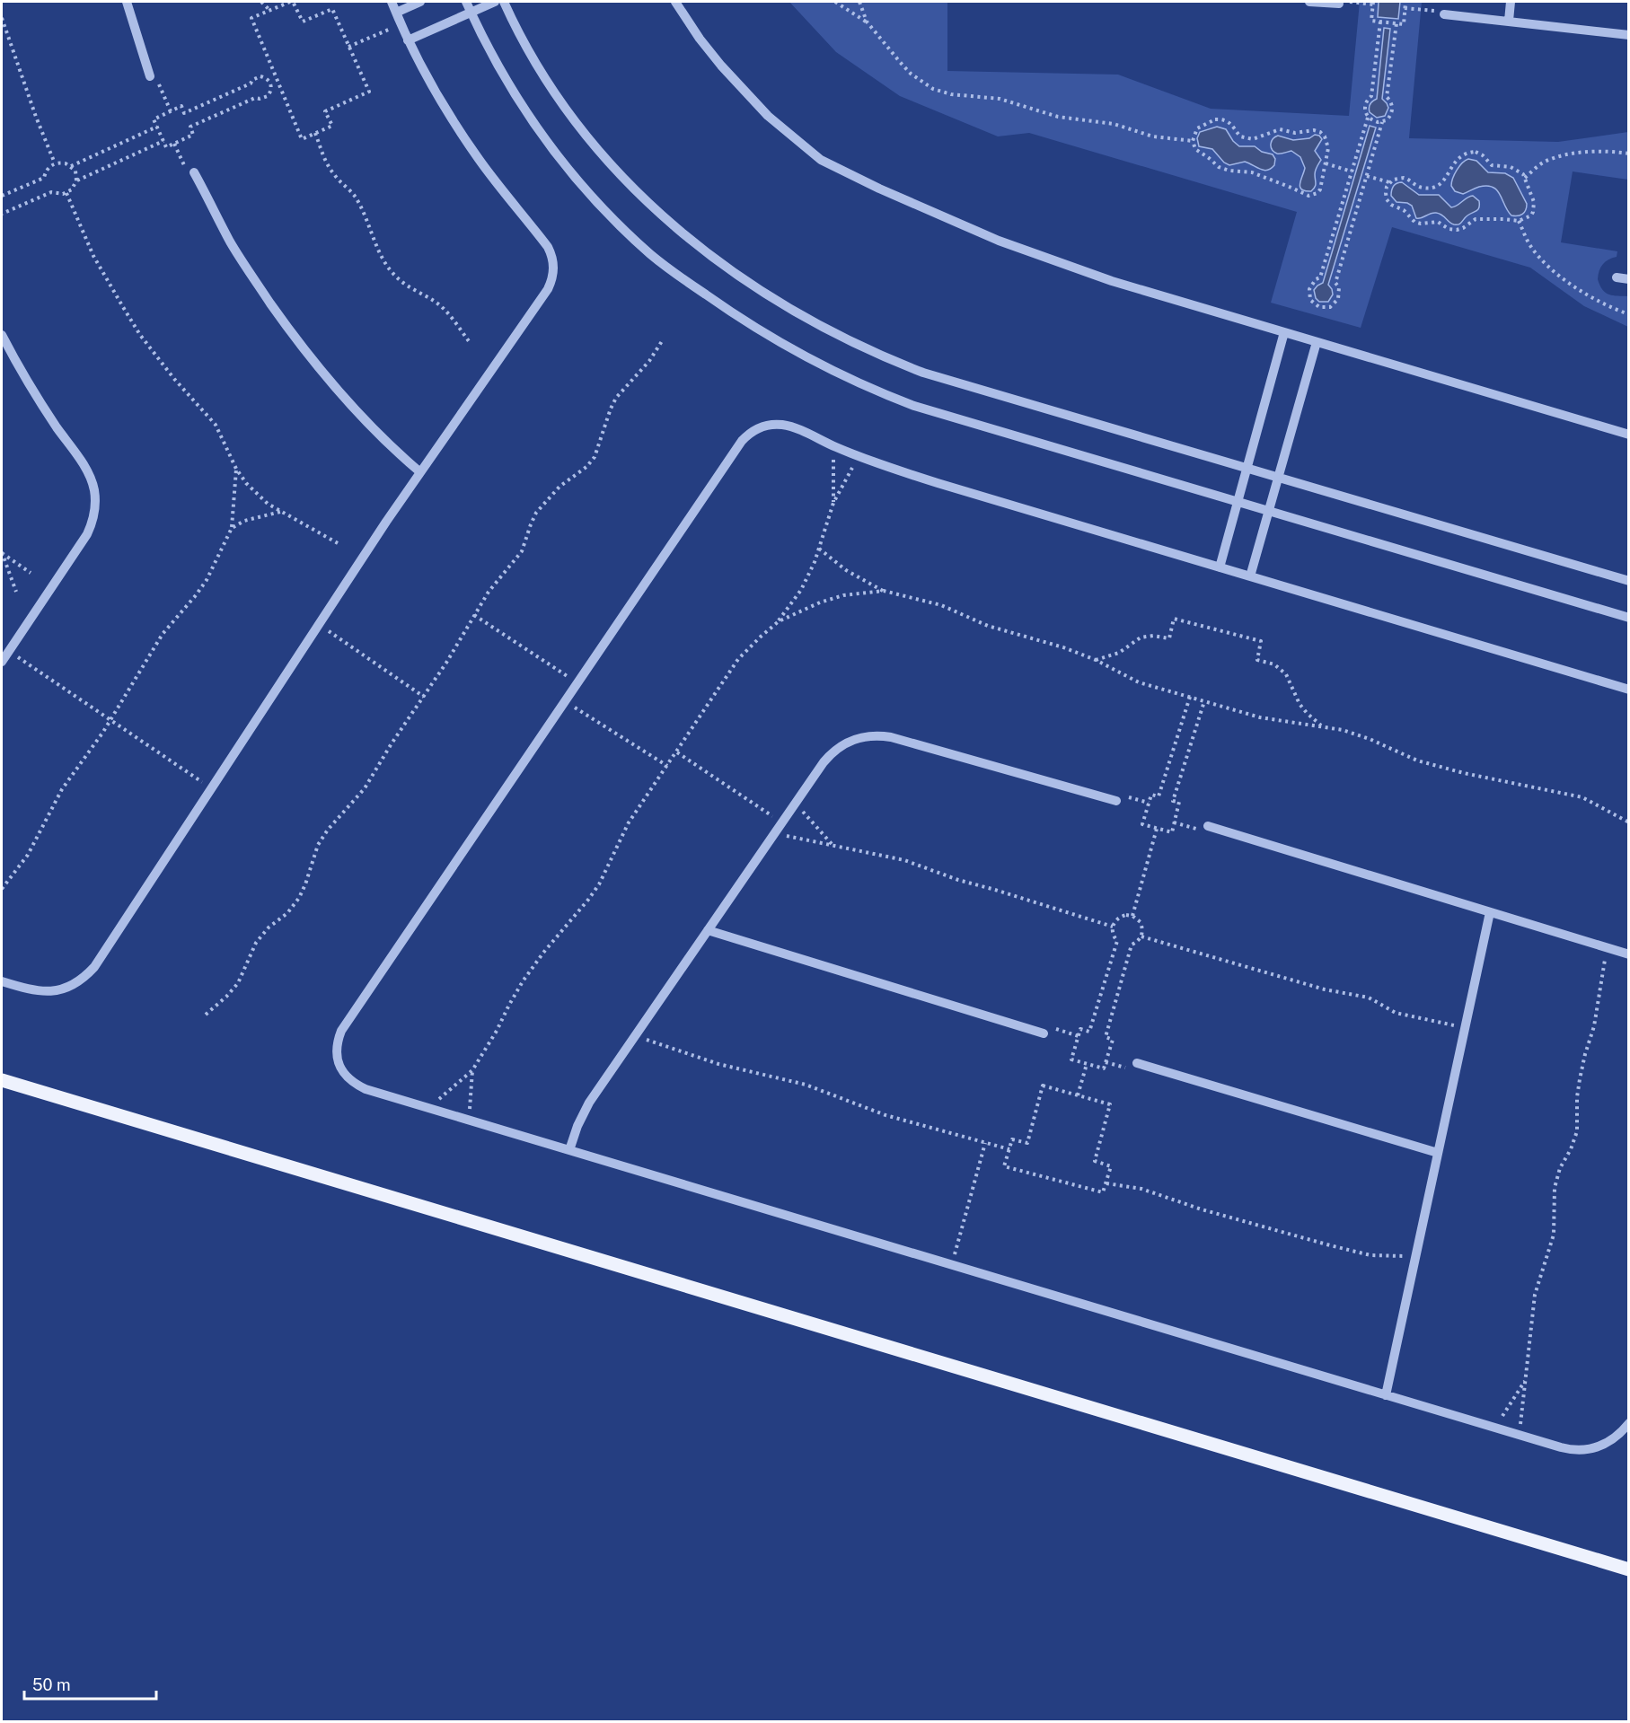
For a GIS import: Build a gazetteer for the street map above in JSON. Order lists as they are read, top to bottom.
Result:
{
  "scale_bar": "50 m"
}
